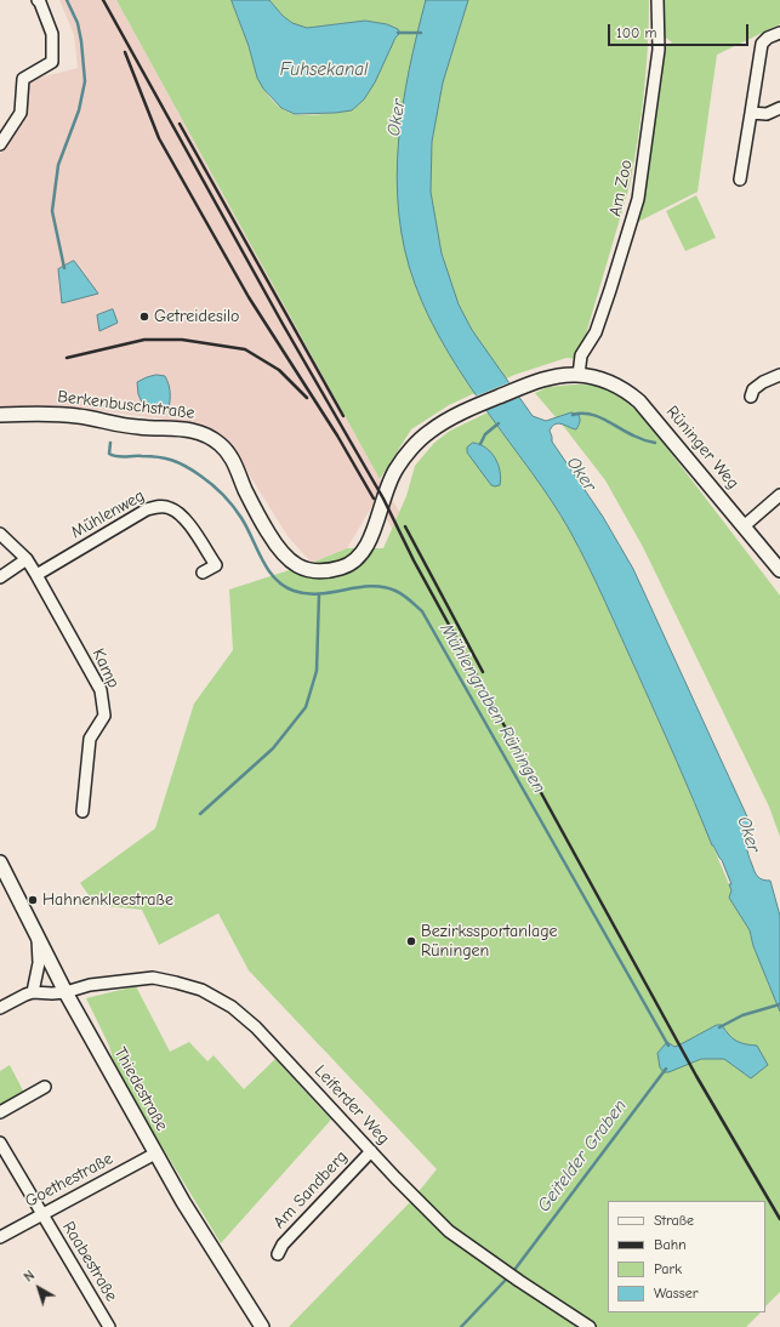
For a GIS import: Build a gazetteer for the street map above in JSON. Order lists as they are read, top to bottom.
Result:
{
  "streets": {
    "street": [
      "Am Zoo",
      "Berkenbuschstraße",
      "Rüninger Weg",
      "Mühlenweg",
      "Kamp",
      "Thiedestraße",
      "Leiferder Weg",
      "Goethestraße",
      "Am Sandberg",
      "Raabestraße"
    ]
  },
  "crossings": [
    ["Am Zoo", "Berkenbuschstraße"],
    ["Am Zoo", "Rüninger Weg"],
    ["Berkenbuschstraße", "Rüninger Weg"],
    ["Mühlenweg", "Kamp"],
    ["Thiedestraße", "Leiferder Weg"],
    ["Thiedestraße", "Goethestraße"],
    ["Leiferder Weg", "Am Sandberg"],
    ["Goethestraße", "Raabestraße"]
  ],
  "water": [
    "Fuhsekanal",
    "Oker",
    "Mühlengraben Rüningen",
    "Geitelder Graben"
  ],
  "places": ["Getreidesilo", "Hahnenkleestraße", "Bezirkssportanlage Rüningen"],
  "legend": [
    "Straße",
    "Bahn",
    "Park",
    "Wasser"
  ],
  "scale_bar": "100 m",
  "north": "top left"
}
